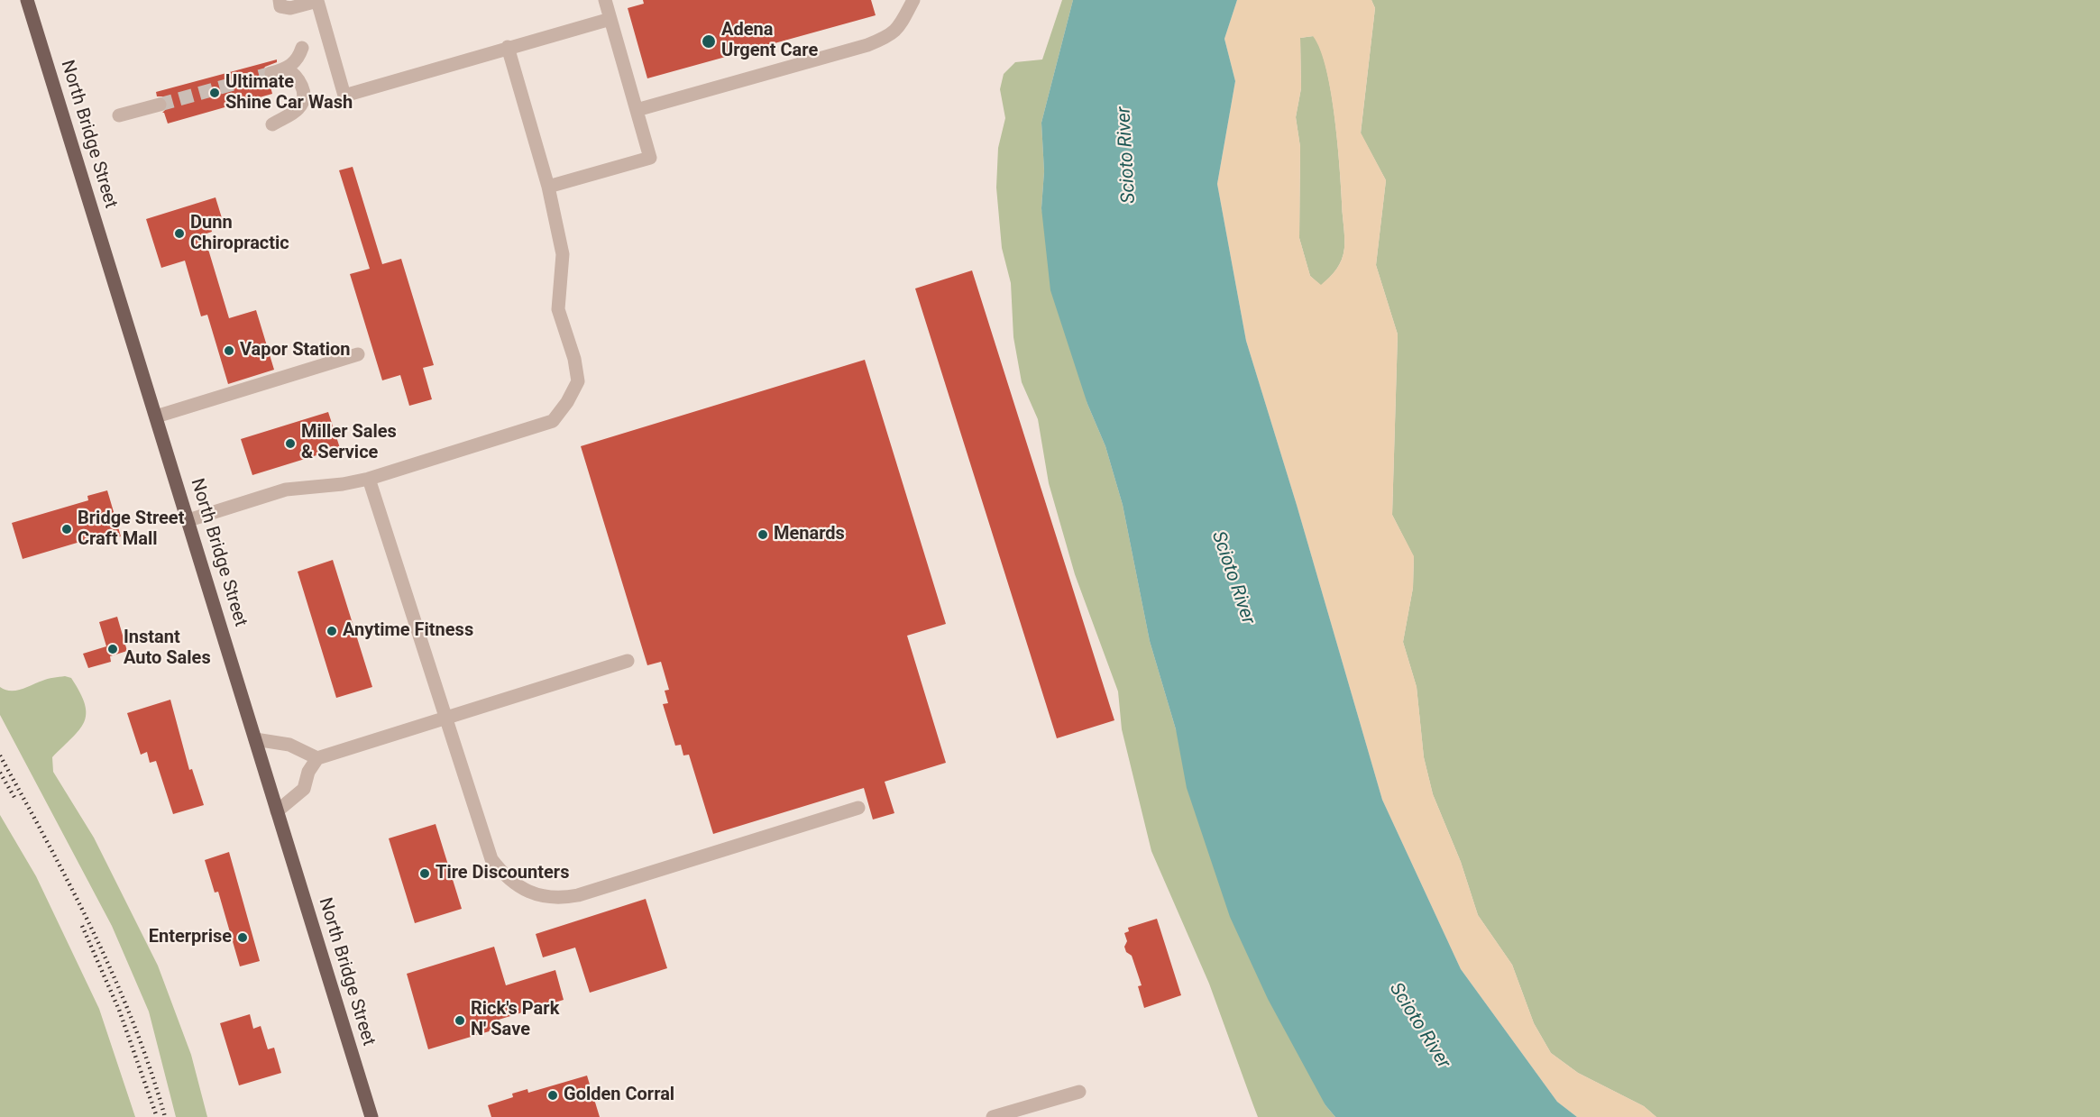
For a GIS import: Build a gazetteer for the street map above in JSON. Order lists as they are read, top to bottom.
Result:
{
  "streets": {
    "main road": ["North Bridge Street"]
  },
  "water": ["Scioto River"],
  "places": [
    "Adena Urgent Care",
    "Ultimate Shine Car Wash",
    "Dunn Chiropractic",
    "Vapor Station",
    "Miller Sales & Service",
    "Bridge Street Craft Mall",
    "Menards",
    "Anytime Fitness",
    "Instant Auto Sales",
    "Tire Discounters",
    "Enterprise",
    "Rick's Park N' Save",
    "Golden Corral"
  ]
}
